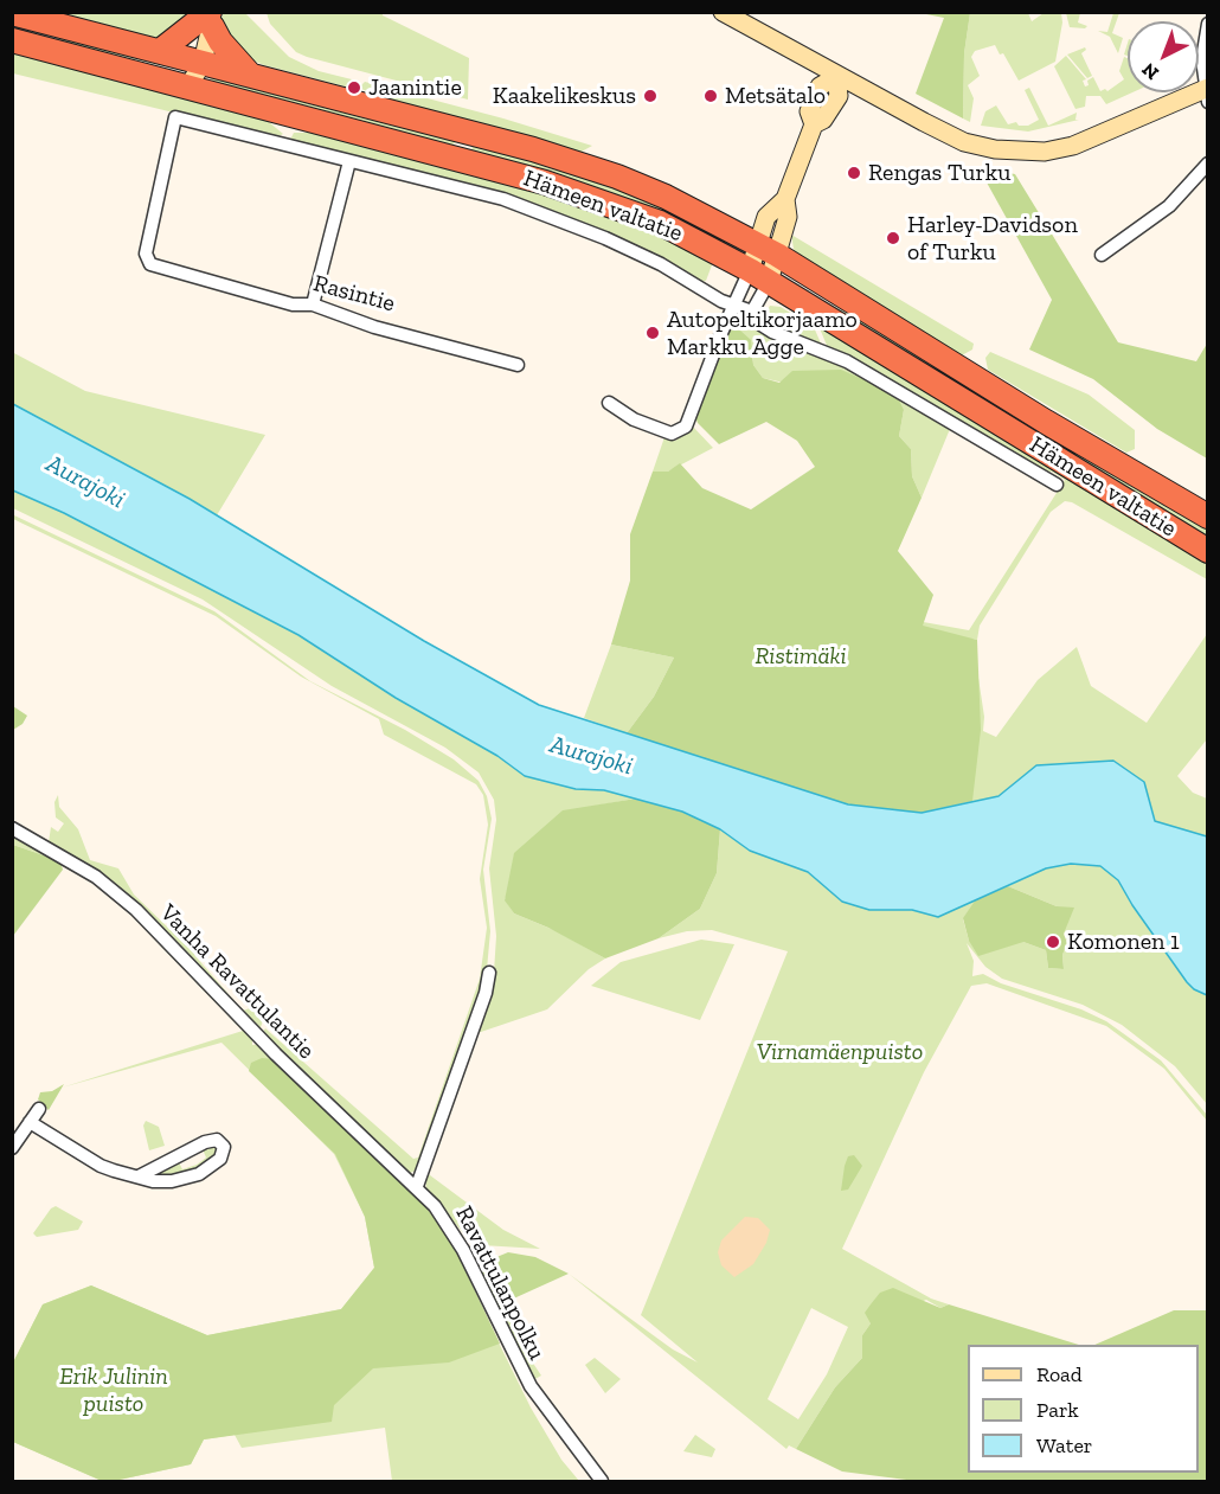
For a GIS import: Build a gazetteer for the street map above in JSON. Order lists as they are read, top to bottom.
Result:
{
  "streets": {
    "highway": ["Hämeen valtatie"],
    "street": ["Rasintie", "Vanha Ravattulantie", "Ravattulanpolku"]
  },
  "crossings": [
    ["Vanha Ravattulantie", "Ravattulanpolku"]
  ],
  "water": ["Aurajoki"],
  "parks": ["Ristimäki", "Virnamäenpuisto", "Erik Julinin puisto"],
  "places": [
    "Jaanintie",
    "Kaakelikeskus",
    "Metsätalo",
    "Rengas Turku",
    "Harley-Davidson of Turku",
    "Autopeltikorjaamo Markku Agge",
    "Komonen 1"
  ],
  "legend": ["Road", "Park", "Water"],
  "north": "bottom left"
}
